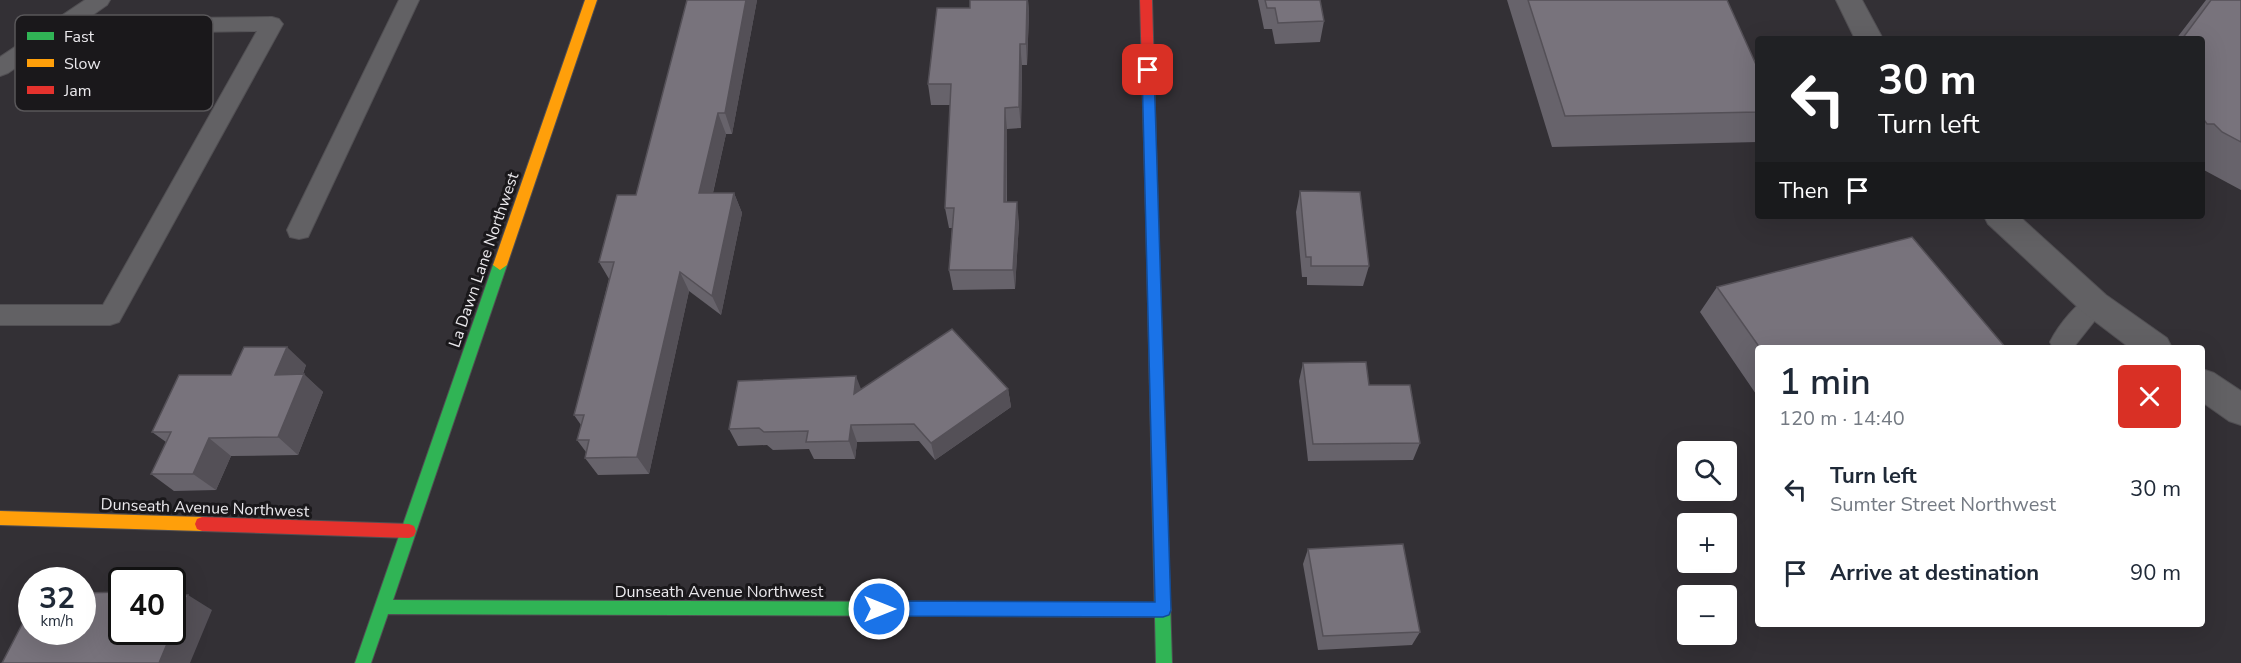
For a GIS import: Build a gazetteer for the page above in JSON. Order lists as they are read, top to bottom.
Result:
{
  "streets": {
    "street": ["La Dawn Lane Northwest", "Dunseath Avenue Northwest"]
  },
  "crossings": [
    ["La Dawn Lane Northwest", "Dunseath Avenue Northwest"]
  ],
  "legend": ["Fast", "Slow", "Jam"],
  "page": {
    "turn": ["30 m", "Turn left"],
    "then": "Then",
    "heading": ["1 min", "120 m · 14:40"],
    "map_buttons": ["+", "−"],
    "list": [
      {
        "name": "Turn left",
        "note": "Sumter Street Northwest",
        "value": "30 m"
      },
      {
        "name": "Arrive at destination",
        "value": "90 m"
      }
    ],
    "speed": "32 km/h",
    "limit": "40"
  }
}
